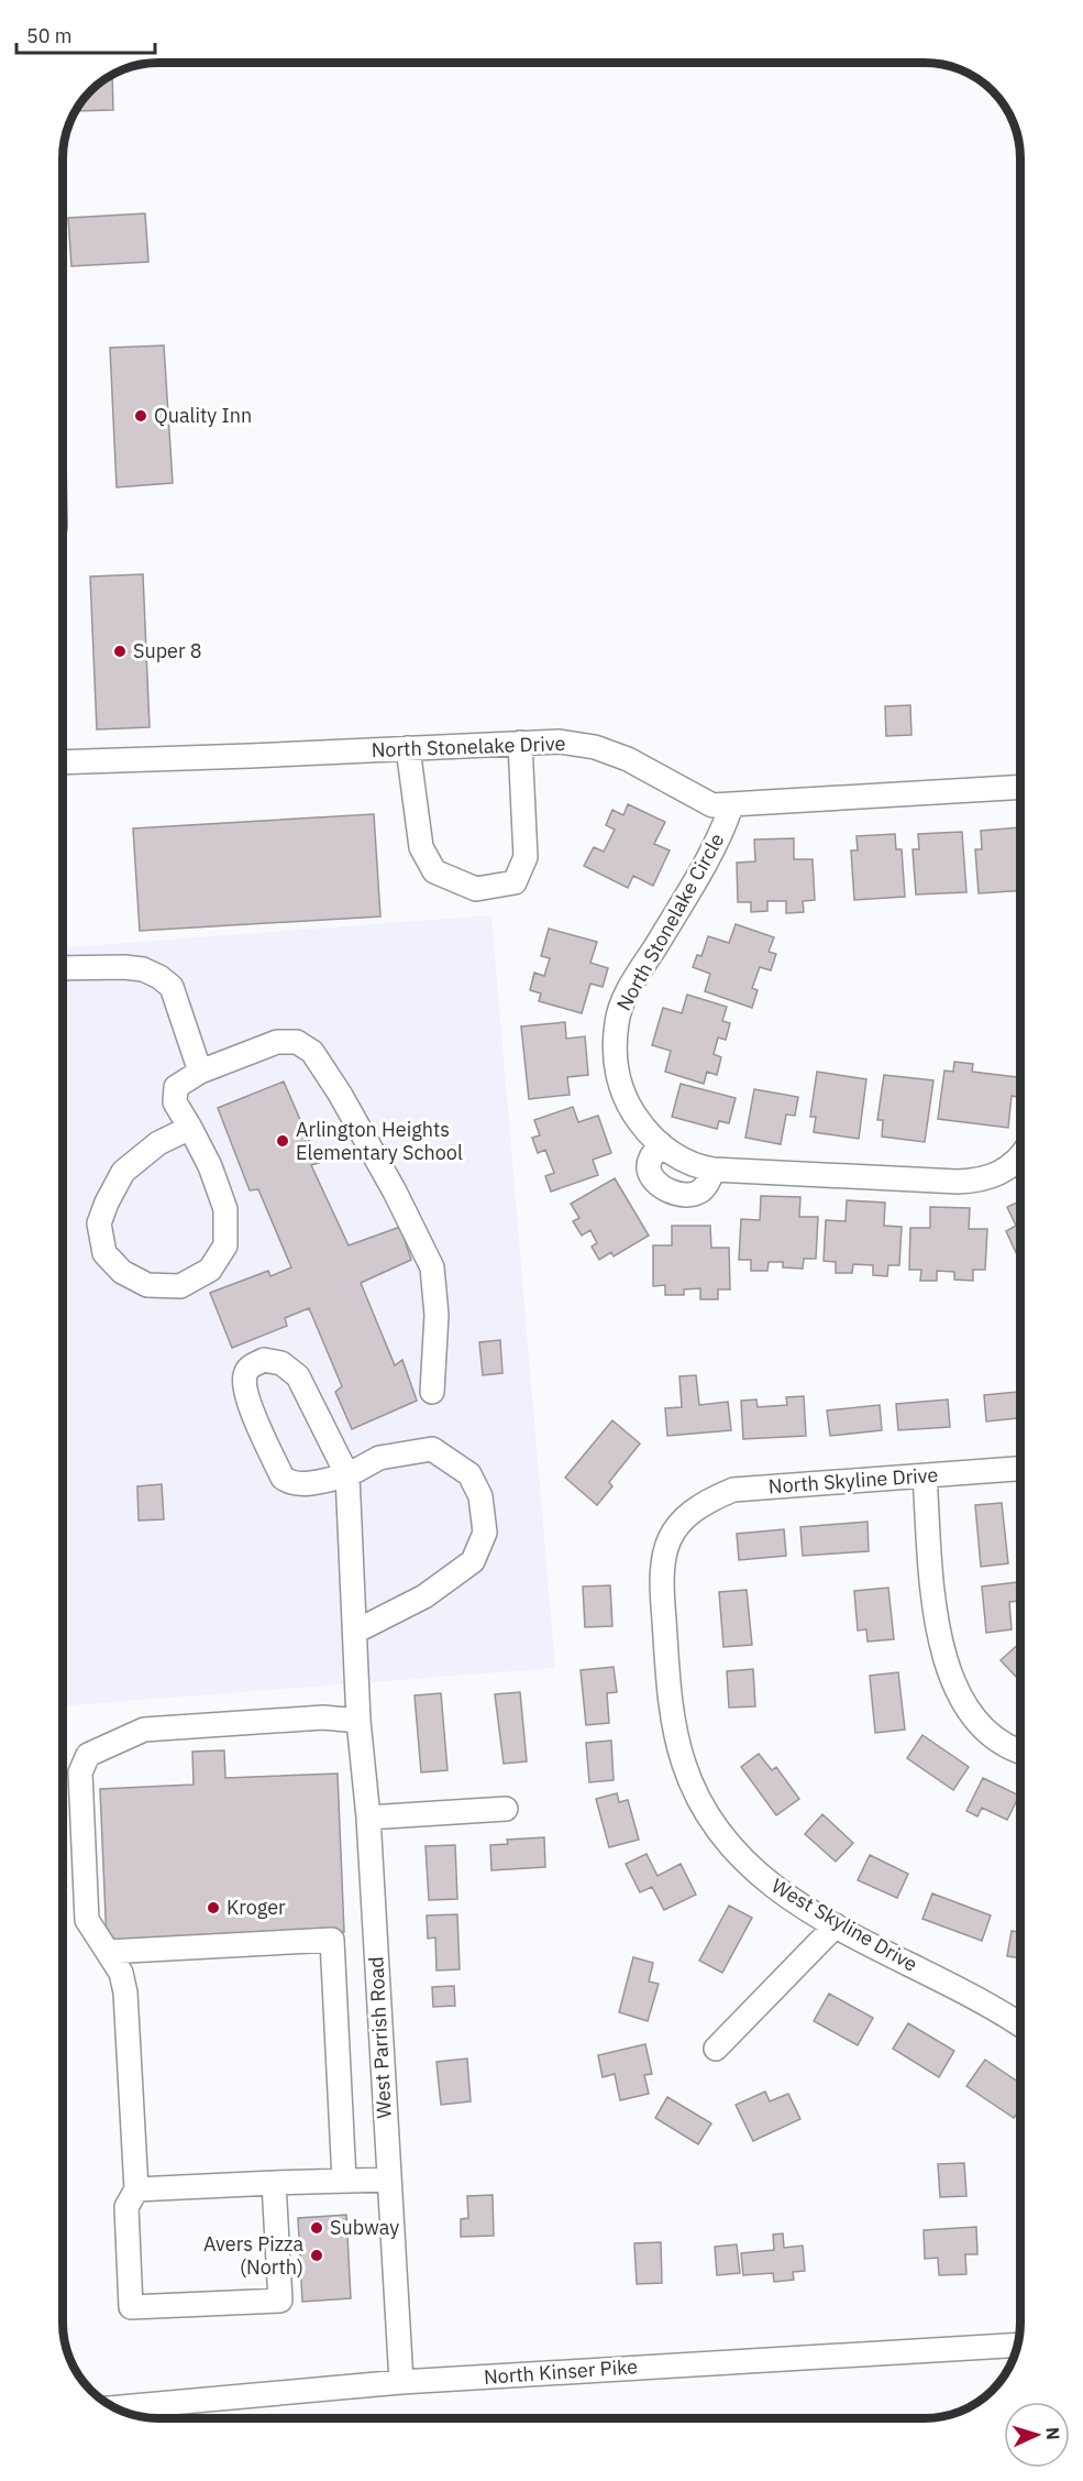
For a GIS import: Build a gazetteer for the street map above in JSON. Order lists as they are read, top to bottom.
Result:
{
  "streets": {
    "street": [
      "North Stonelake Drive",
      "North Stonelake Circle",
      "North Skyline Drive",
      "West Skyline Drive",
      "West Parrish Road",
      "North Kinser Pike"
    ]
  },
  "crossings": [
    ["North Stonelake Drive", "North Stonelake Circle"],
    ["North Skyline Drive", "West Skyline Drive"],
    ["West Parrish Road", "North Kinser Pike"]
  ],
  "places": [
    "Quality Inn",
    "Super 8",
    "Arlington Heights Elementary School",
    "Kroger",
    "Subway",
    "Avers Pizza (North)"
  ],
  "scale_bar": "50 m",
  "north": "right"
}
